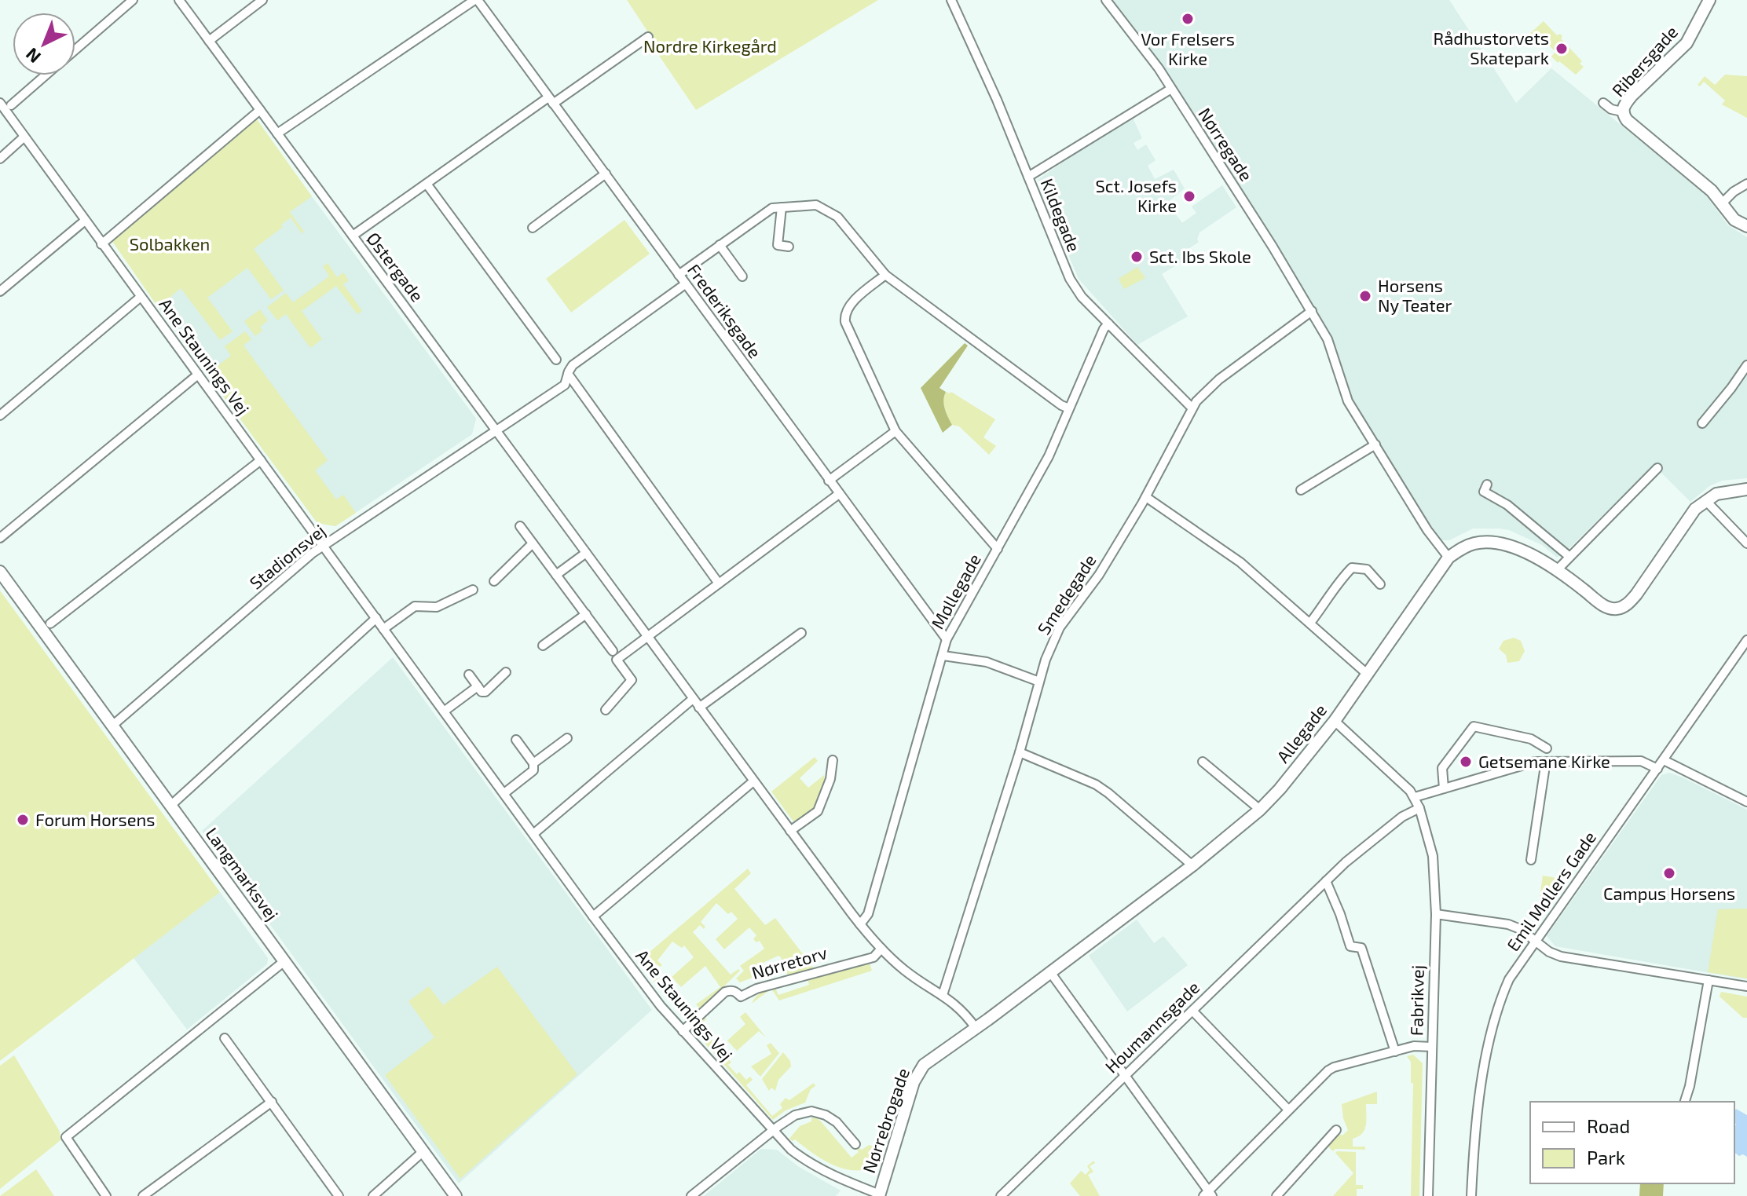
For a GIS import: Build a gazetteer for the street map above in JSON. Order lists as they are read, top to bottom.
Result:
{
  "streets": {
    "street": [
      "Ribersgade",
      "Nørregade",
      "Kildegade",
      "Østergade",
      "Frederiksgade",
      "Ane Staunings Vej",
      "Stadionsvej",
      "Møllegade",
      "Smedegade",
      "Allegade",
      "Langmarksvej",
      "Emil Møllers Gade",
      "Nørretorv",
      "Fabrikvej",
      "Houmannsgade",
      "Nørrebrogade"
    ]
  },
  "crossings": [
    ["Nørregade", "Smedegade"],
    ["Nørregade", "Allegade"],
    ["Kildegade", "Møllegade"],
    ["Kildegade", "Smedegade"],
    ["Østergade", "Stadionsvej"],
    ["Østergade", "Møllegade"],
    ["Frederiksgade", "Stadionsvej"],
    ["Frederiksgade", "Møllegade"],
    ["Ane Staunings Vej", "Stadionsvej"],
    ["Ane Staunings Vej", "Nørretorv"],
    ["Ane Staunings Vej", "Nørrebrogade"],
    ["Stadionsvej", "Langmarksvej"],
    ["Allegade", "Nørrebrogade"],
    ["Fabrikvej", "Houmannsgade"]
  ],
  "parks": ["Nordre Kirkegård", "Solbakken"],
  "places": [
    "Vor Frelsers Kirke",
    "Rådhustorvets Skatepark",
    "Sct. Josefs Kirke",
    "Sct. Ibs Skole",
    "Horsens Ny Teater",
    "Getsemane Kirke",
    "Forum Horsens",
    "Campus Horsens"
  ],
  "legend": ["Road", "Park"],
  "north": "bottom left"
}
